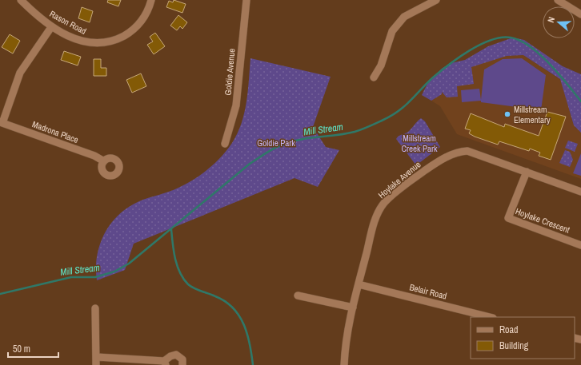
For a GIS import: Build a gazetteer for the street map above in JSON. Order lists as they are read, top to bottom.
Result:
{
  "streets": {
    "street": [
      "Rason Road",
      "Goldie Avenue",
      "Madrona Place",
      "Hoylake Avenue",
      "Hoylake Crescent",
      "Belair Road"
    ]
  },
  "crossings": [
    ["Hoylake Avenue", "Hoylake Crescent"],
    ["Hoylake Avenue", "Belair Road"]
  ],
  "water": ["Mill Stream"],
  "parks": ["Millstream Creek Park", "Goldie Park"],
  "places": ["Millstream Elementary"],
  "legend": ["Road", "Building"],
  "scale_bar": "50 m",
  "north": "left"
}
